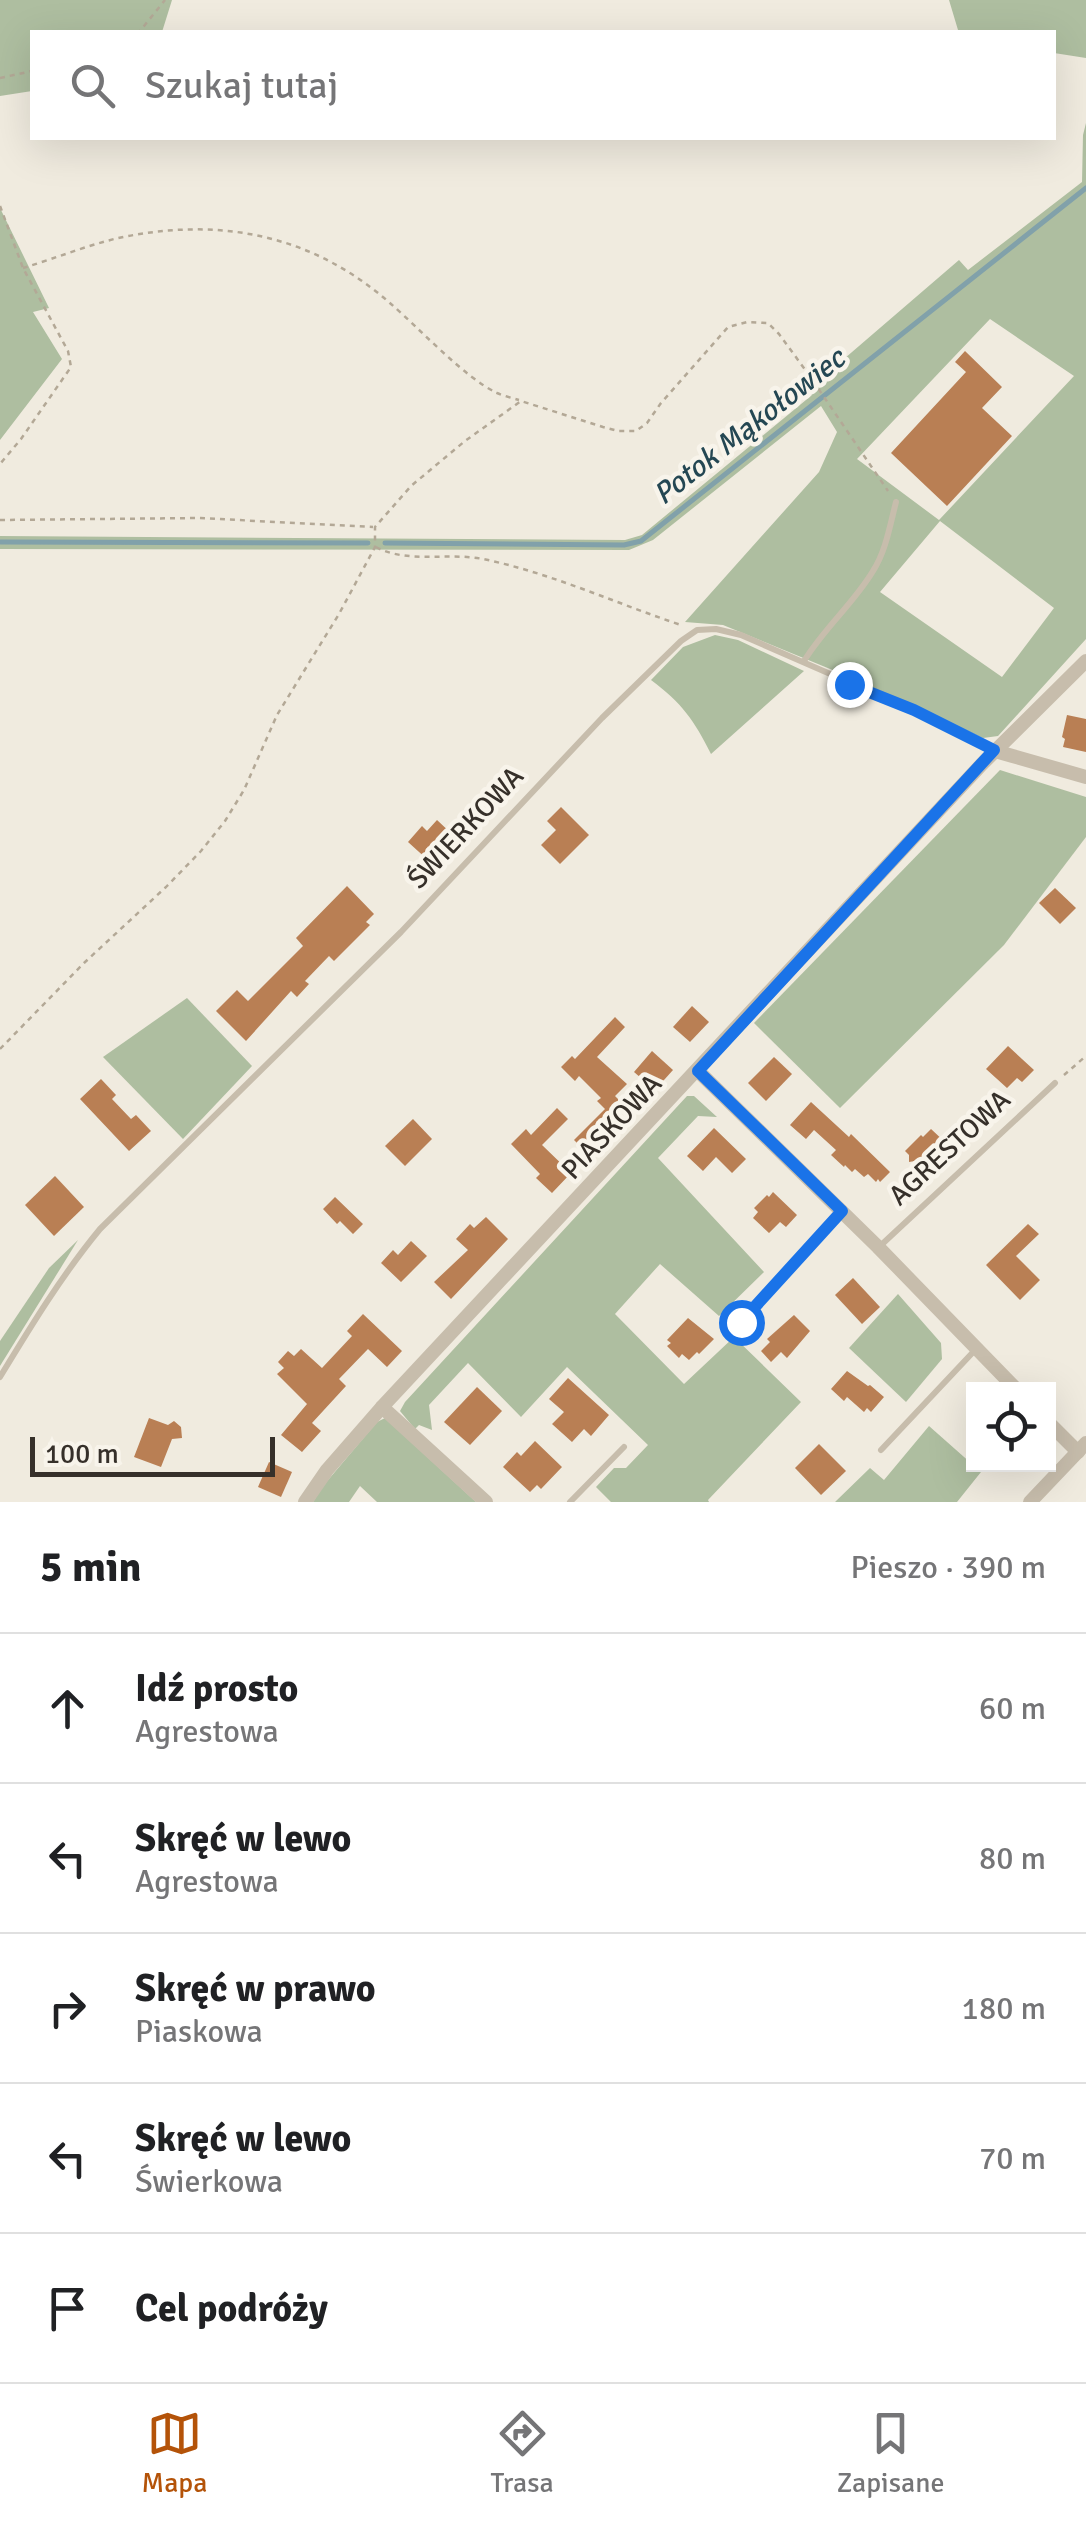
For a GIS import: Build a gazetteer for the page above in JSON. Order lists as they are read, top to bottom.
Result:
{
  "streets": {
    "street": ["PIASKOWA"],
    "lane": ["ŚWIERKOWA", "AGRESTOWA"]
  },
  "water": ["Potok Mąkołowiec"],
  "scale_bar": "100 m",
  "page": {
    "search": "Szukaj tutaj",
    "scale": "100 m",
    "heading": ["5 min", "Pieszo · 390 m"],
    "list": [
      ["Idź prosto", "Agrestowa", "60 m"],
      ["Skręć w lewo", "Agrestowa", "80 m"],
      ["Skręć w prawo", "Piaskowa", "180 m"],
      ["Skręć w lewo", "Świerkowa", "70 m"],
      "Cel podróży"
    ],
    "nav": ["Mapa", "Trasa", "Zapisane"]
  }
}
